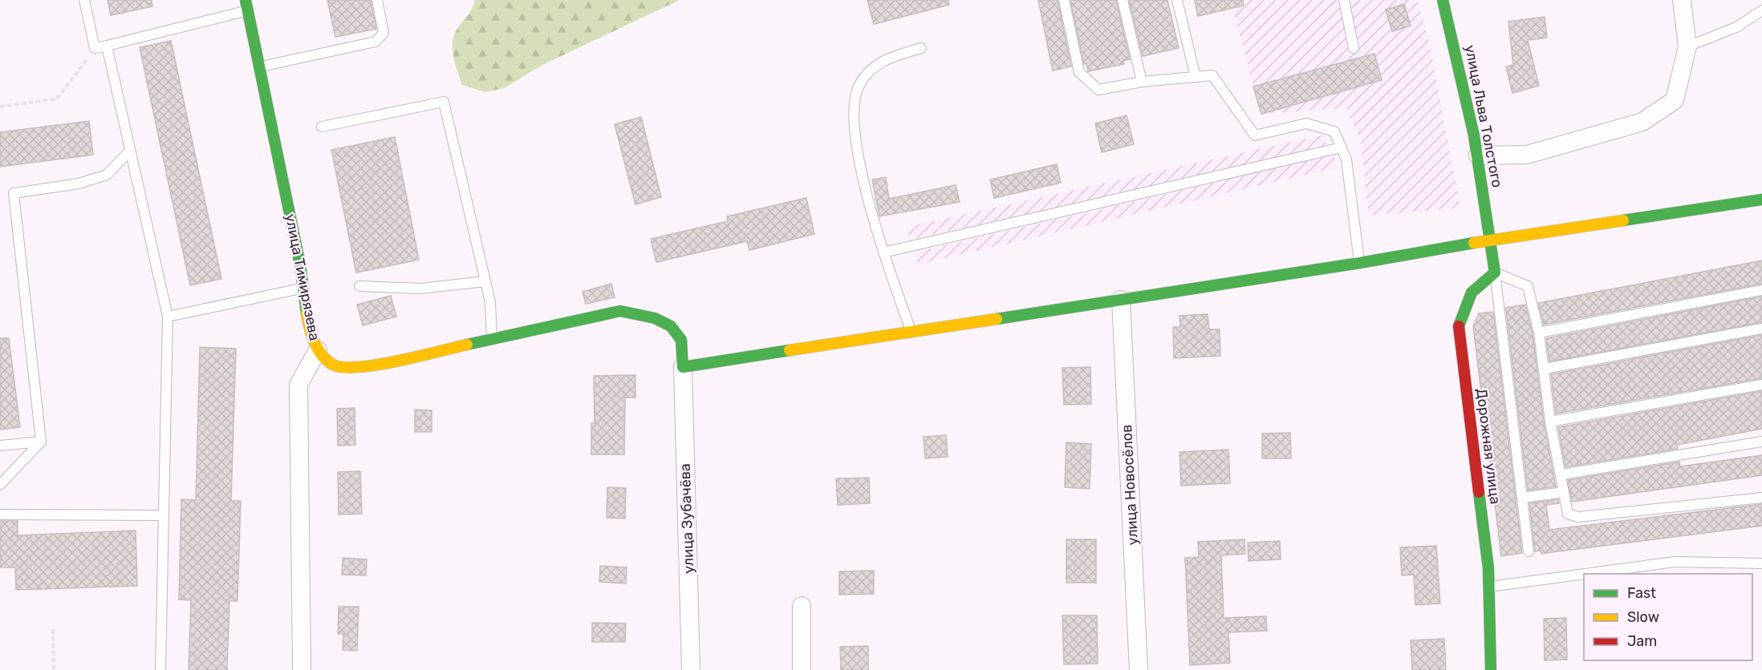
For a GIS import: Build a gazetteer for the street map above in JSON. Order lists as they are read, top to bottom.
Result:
{
  "streets": {
    "street": [
      "улица Льва Толстого",
      "улица Тимирязева",
      "Дорожная улица",
      "улица Новосёлов",
      "улица Зубачёва"
    ]
  },
  "legend": ["Fast", "Slow", "Jam"]
}
